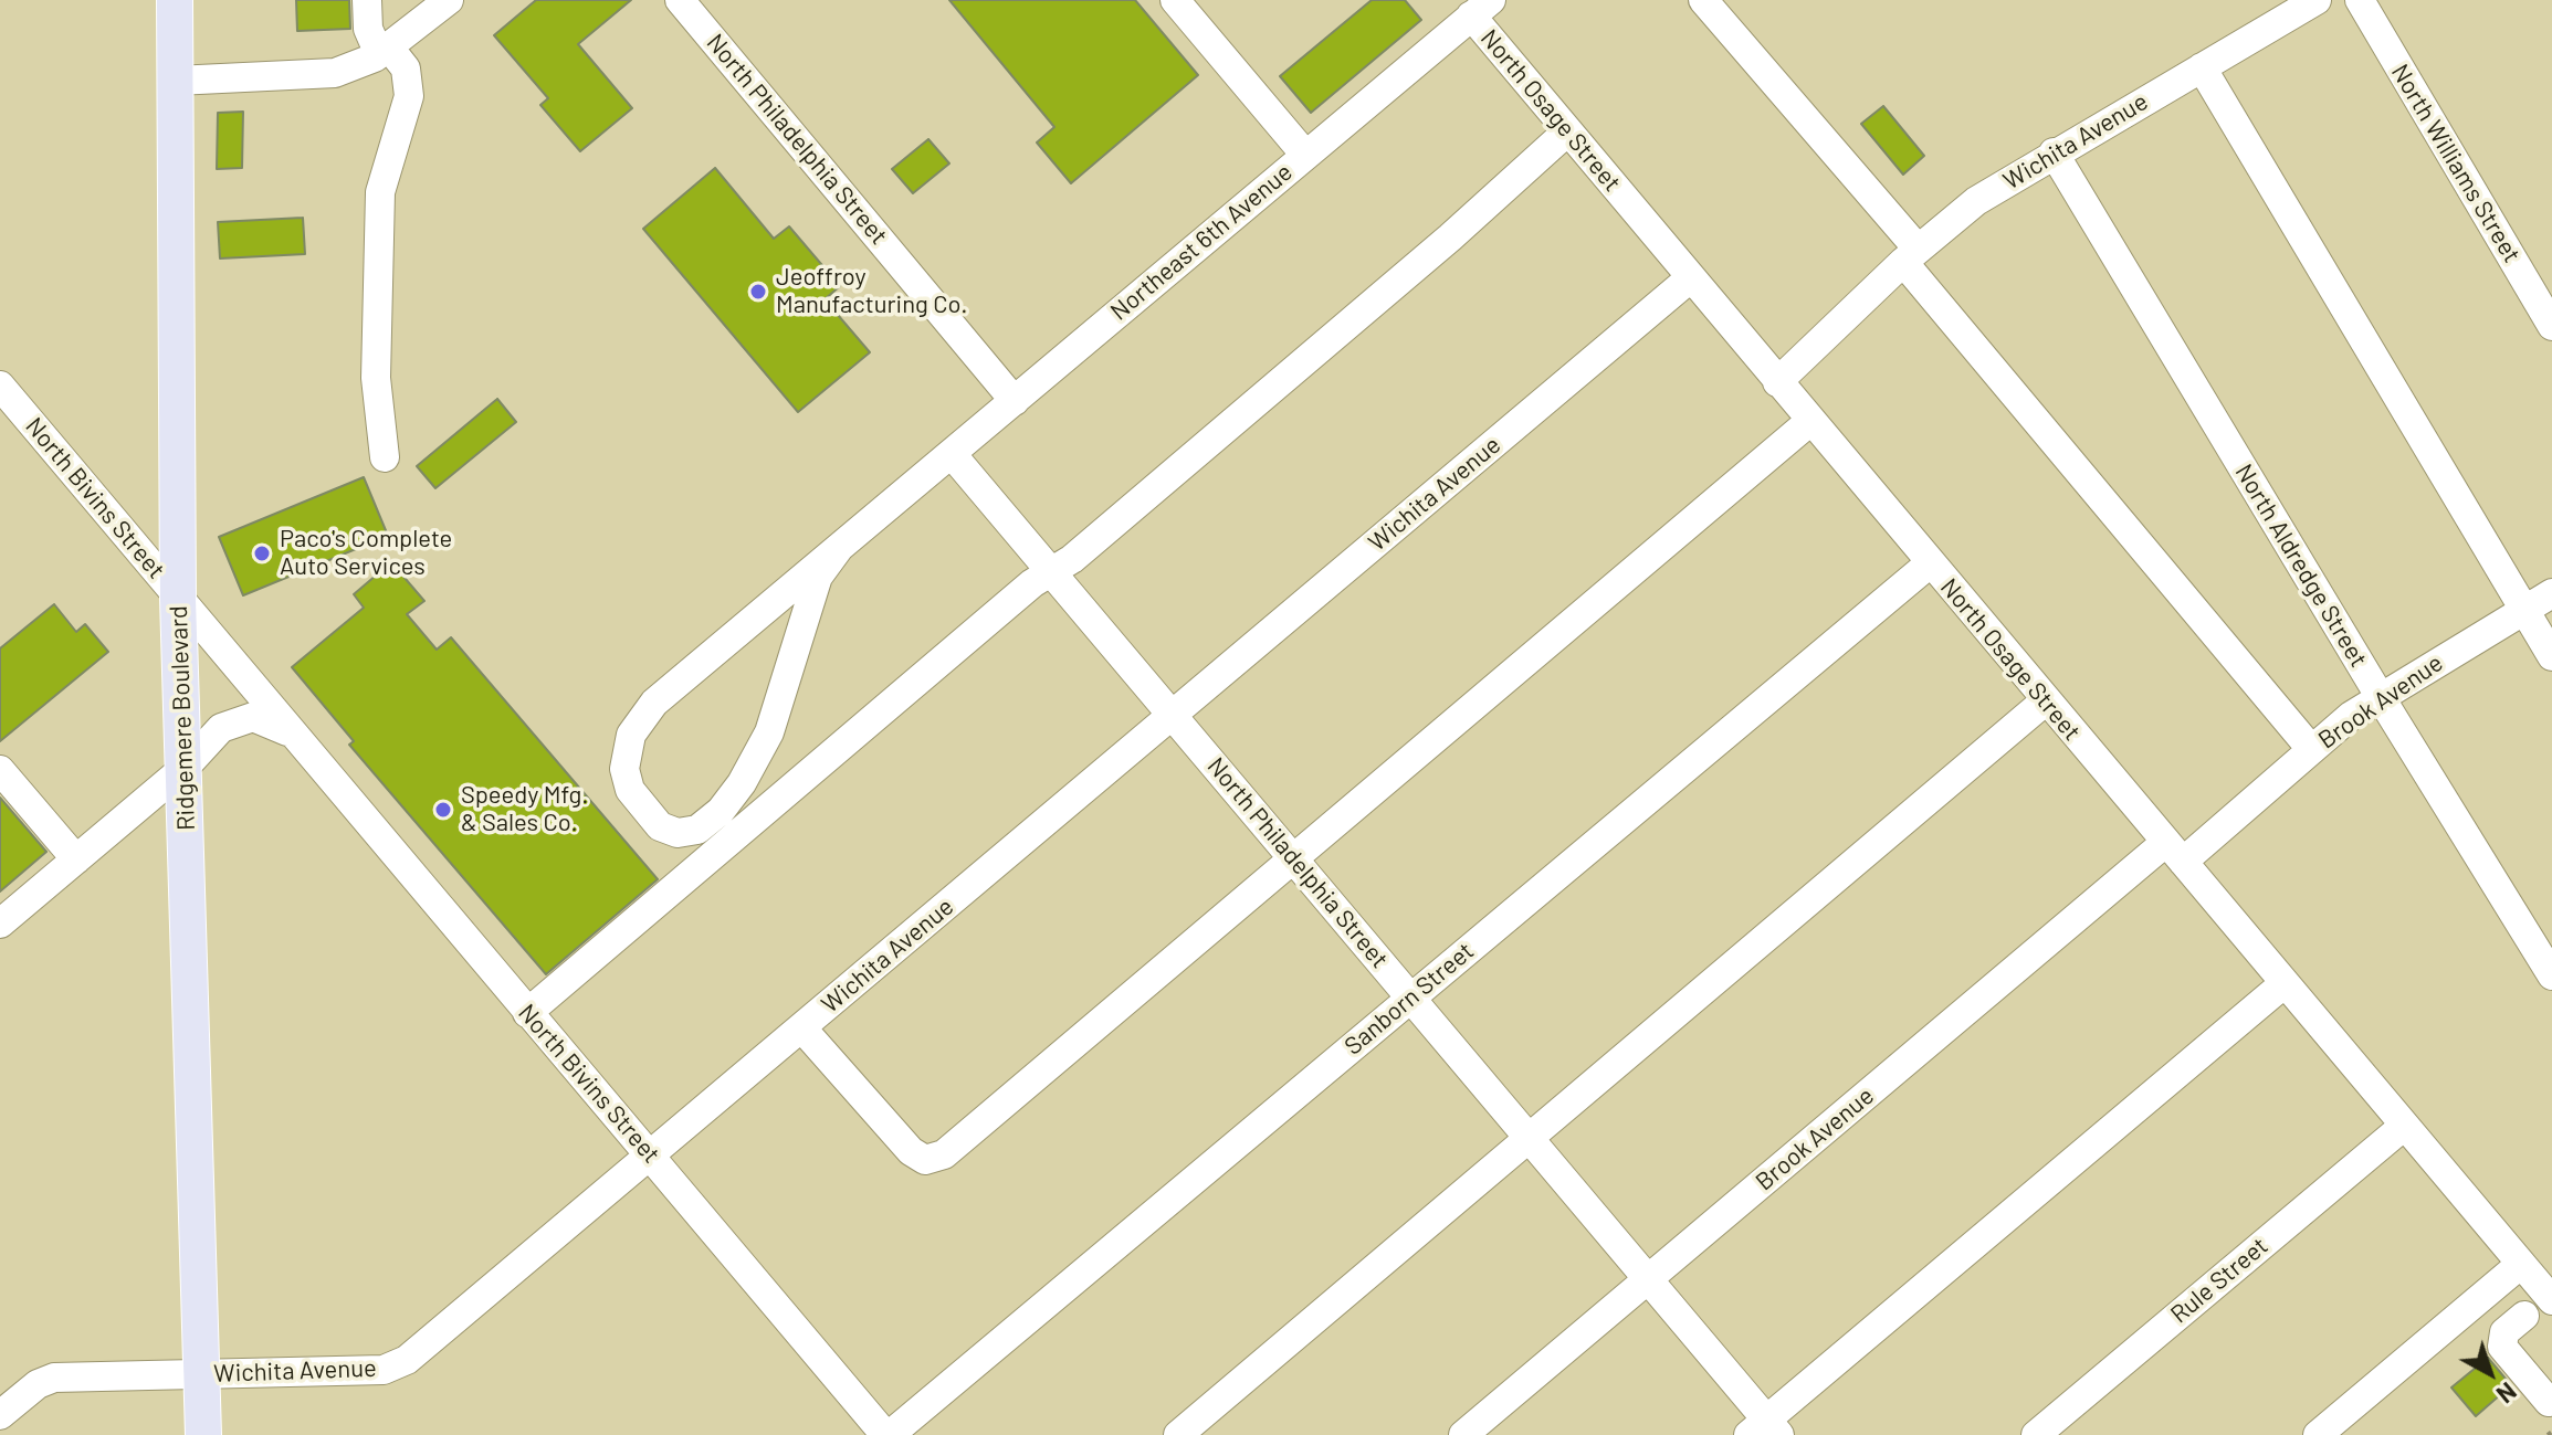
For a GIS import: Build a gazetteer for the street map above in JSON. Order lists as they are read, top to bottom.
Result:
{
  "streets": {
    "main road": ["Ridgemere Boulevard"],
    "street": [
      "North Osage Street",
      "North Philadelphia Street",
      "Wichita Avenue",
      "North Williams Street",
      "Northeast 6th Avenue",
      "North Bivins Street",
      "North Aldredge Street",
      "Brook Avenue",
      "Sanborn Street",
      "Rule Street"
    ]
  },
  "crossings": [
    ["North Osage Street", "Wichita Avenue"],
    ["North Osage Street", "Northeast 6th Avenue"],
    ["North Osage Street", "Brook Avenue"],
    ["North Osage Street", "Sanborn Street"],
    ["North Osage Street", "Rule Street"],
    ["North Philadelphia Street", "Wichita Avenue"],
    ["North Philadelphia Street", "Northeast 6th Avenue"],
    ["North Philadelphia Street", "Brook Avenue"],
    ["North Philadelphia Street", "Sanborn Street"],
    ["Wichita Avenue", "North Bivins Street"],
    ["Wichita Avenue", "North Aldredge Street"],
    ["Wichita Avenue", "Ridgemere Boulevard"],
    ["North Bivins Street", "Ridgemere Boulevard"],
    ["North Bivins Street", "Sanborn Street"],
    ["North Aldredge Street", "Brook Avenue"]
  ],
  "places": ["Jeoffroy Manufacturing Co.", "Paco's Complete Auto Services", "Speedy Mfg. & Sales Co."],
  "north": "bottom right"
}
